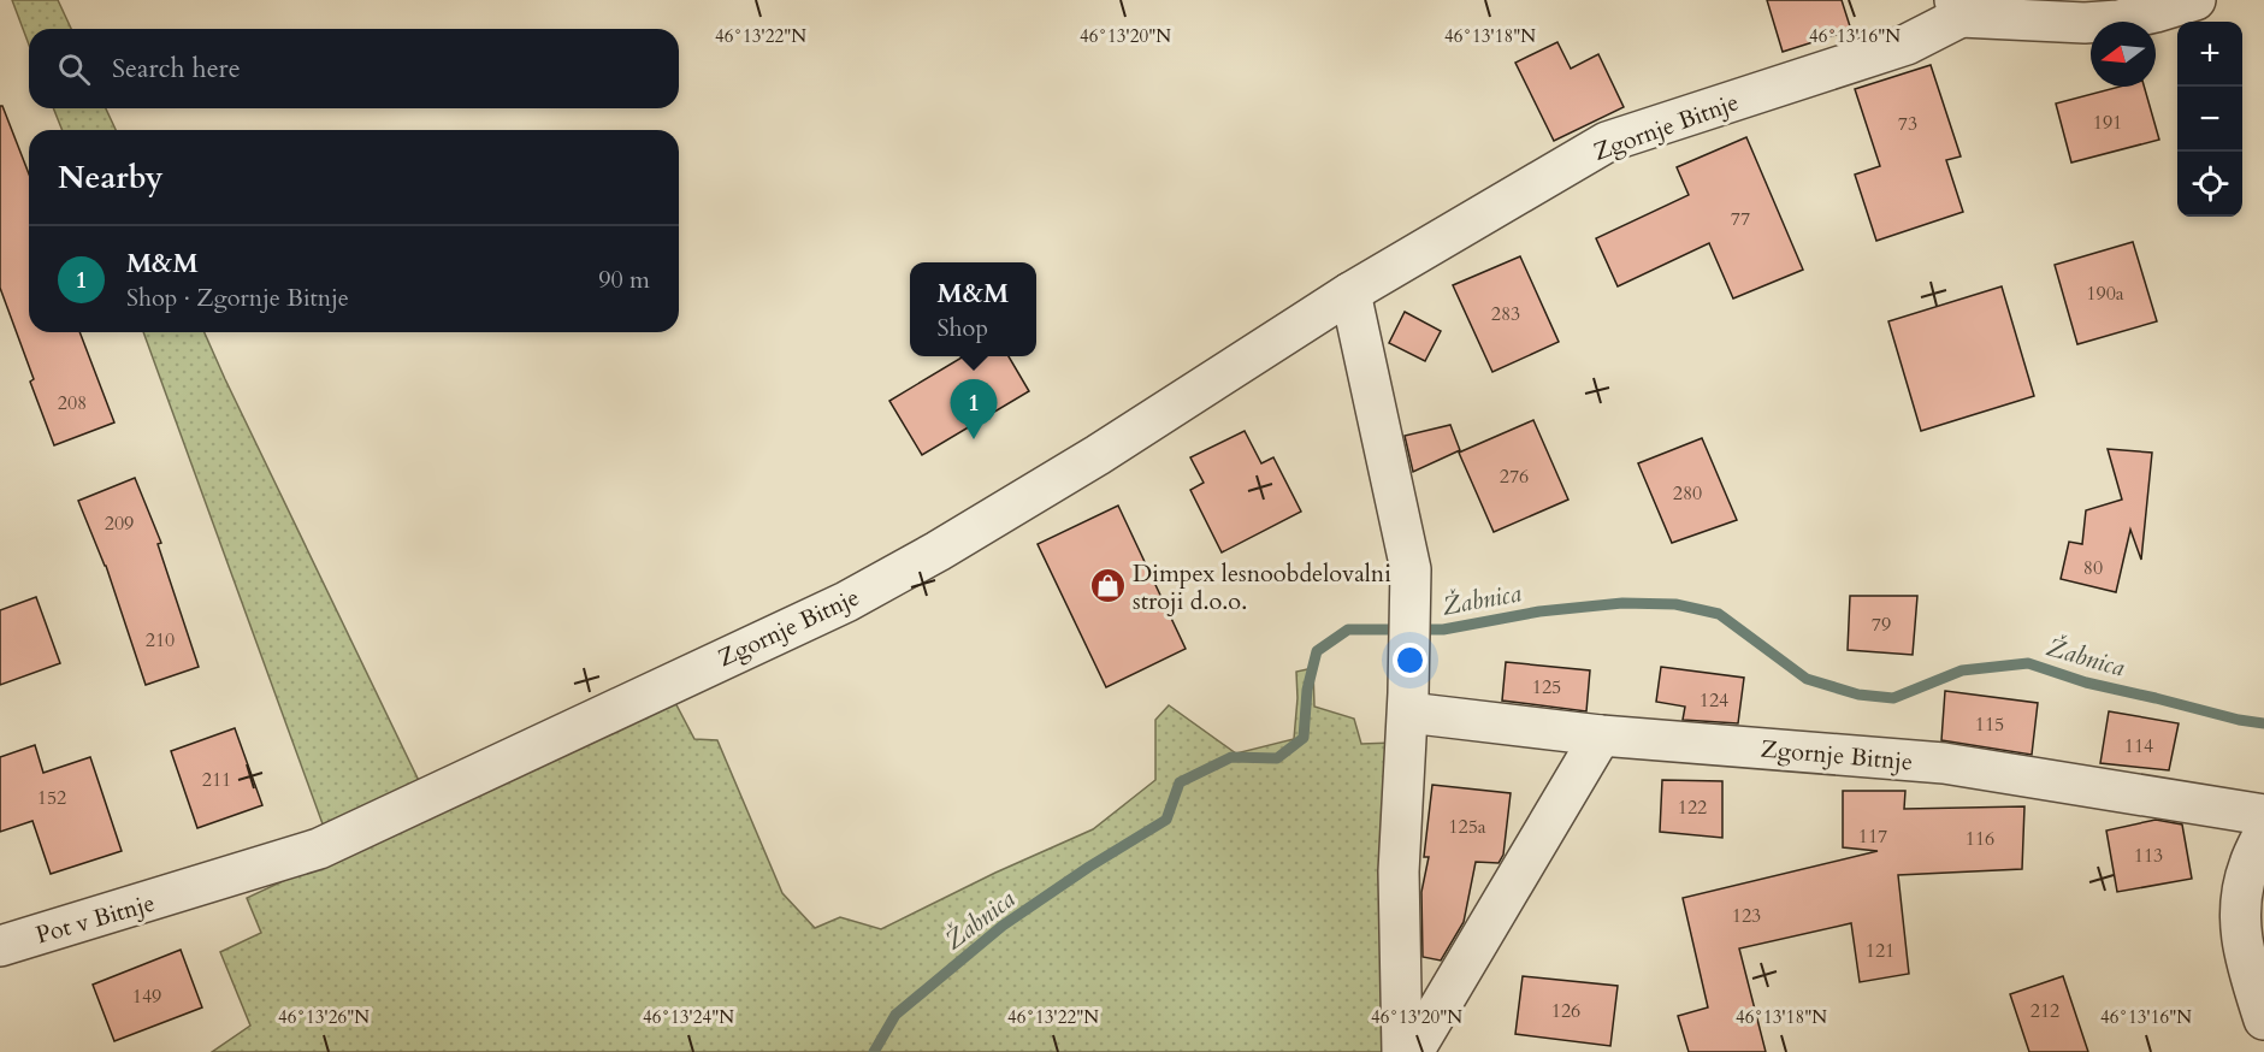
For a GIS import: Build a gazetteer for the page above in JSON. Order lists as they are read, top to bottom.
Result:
{
  "streets": {
    "street": ["Zgornje Bitnje", "Pot v Bitnje"]
  },
  "crossings": [
    ["Zgornje Bitnje", "Pot v Bitnje"]
  ],
  "water": ["Žabnica"],
  "places": {
    "shop": ["Dimpex lesnoobdelovalni stroji d.o.o."]
  },
  "house_numbers": [
    "191",
    "73",
    "77",
    "190a",
    "283",
    "208",
    "276",
    "280",
    "209",
    "80",
    "79",
    "210",
    "125",
    "124",
    "115",
    "114",
    "211",
    "152",
    "122",
    "125a",
    "117",
    "116",
    "113",
    "123",
    "121",
    "149",
    "126",
    "212"
  ],
  "north": "left",
  "page": {
    "map_buttons": ["+", "−"],
    "search": "Search here",
    "heading": "Nearby",
    "list": [
      {
        "mark": "1",
        "name": "M&M",
        "note": "Shop · Zgornje Bitnje",
        "value": "90 m"
      }
    ],
    "popup": ["M&M", "Shop"],
    "pins": "1"
  },
  "coordinates": [
    "46°13'22\"N",
    "46°13'20\"N",
    "46°13'18\"N",
    "46°13'16\"N",
    "46°13'26\"N",
    "46°13'24\"N"
  ]
}
